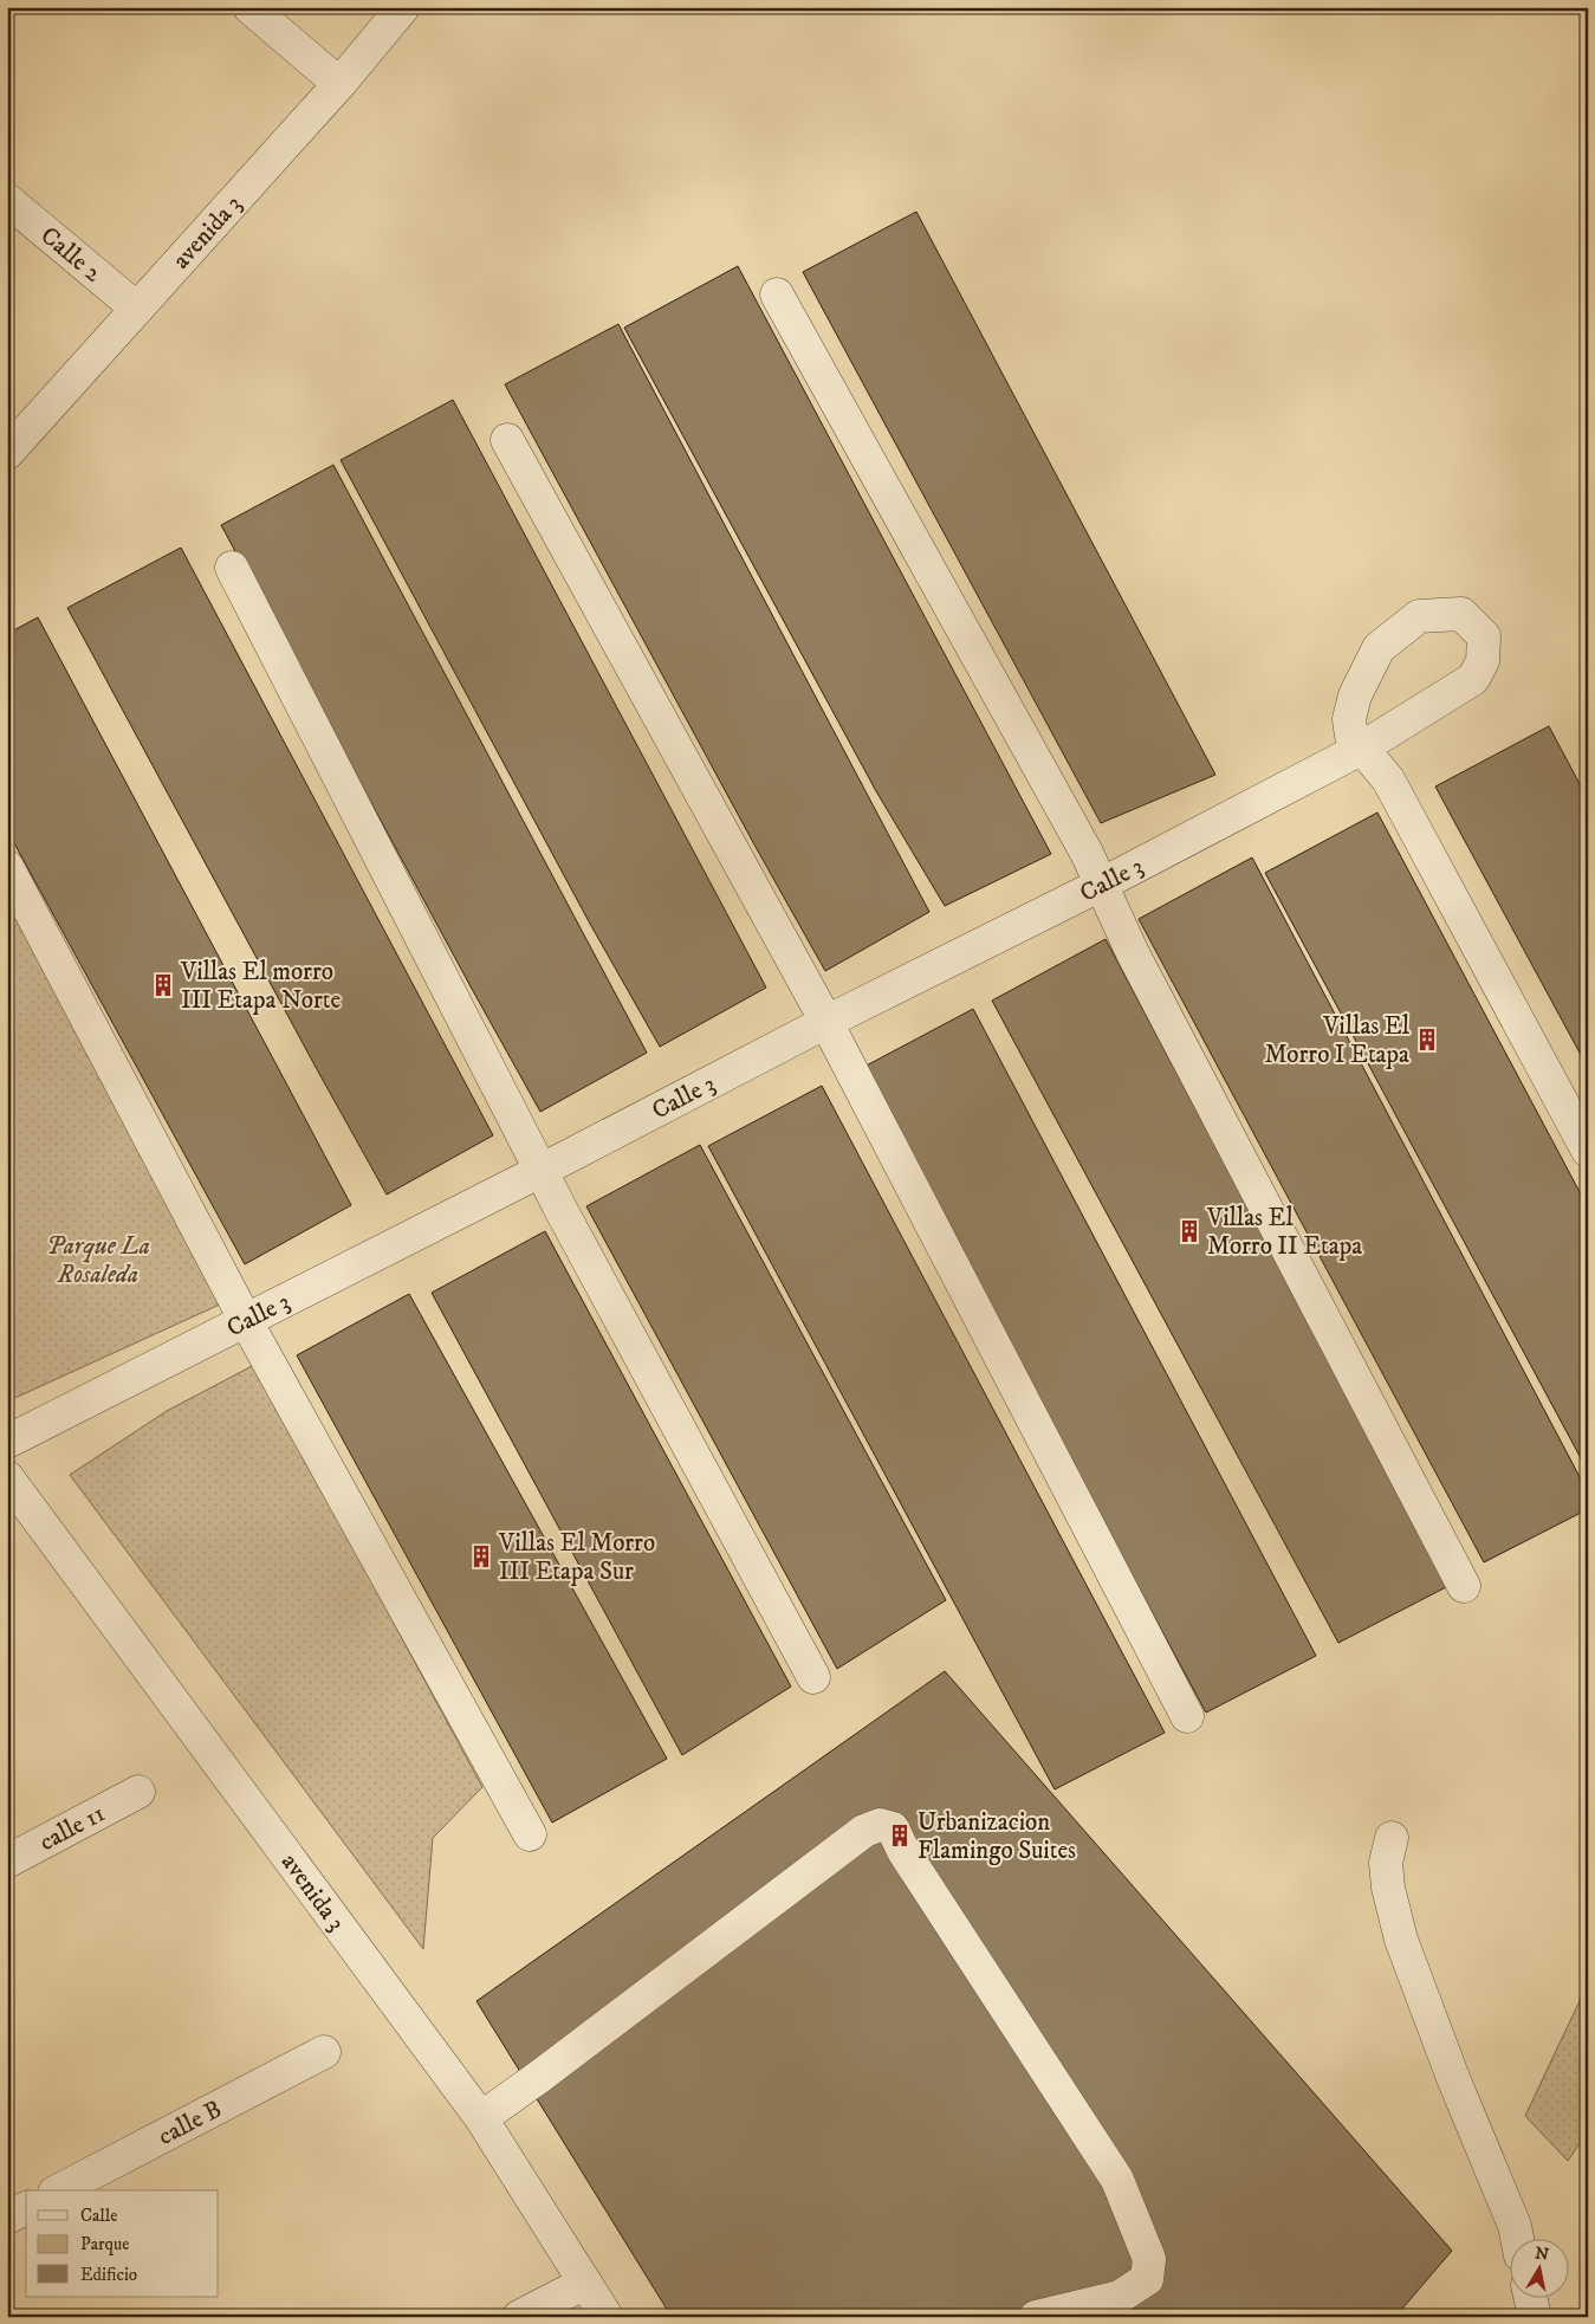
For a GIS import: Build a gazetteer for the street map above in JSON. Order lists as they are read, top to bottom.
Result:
{
  "streets": {
    "street": [
      "avenida 3",
      "Calle 2",
      "Calle 3",
      "calle 11",
      "calle B"
    ]
  },
  "crossings": [
    ["avenida 3", "Calle 2"]
  ],
  "parks": ["Parque La Rosaleda"],
  "places": {
    "building": [
      "Villas El morro III Etapa Norte",
      "Villas El Morro I Etapa",
      "Villas El Morro II Etapa",
      "Villas El Morro III Etapa Sur",
      "Urbanizacion Flamingo Suites"
    ]
  },
  "legend": ["Calle", "Parque", "Edificio"],
  "north": "top"
}
